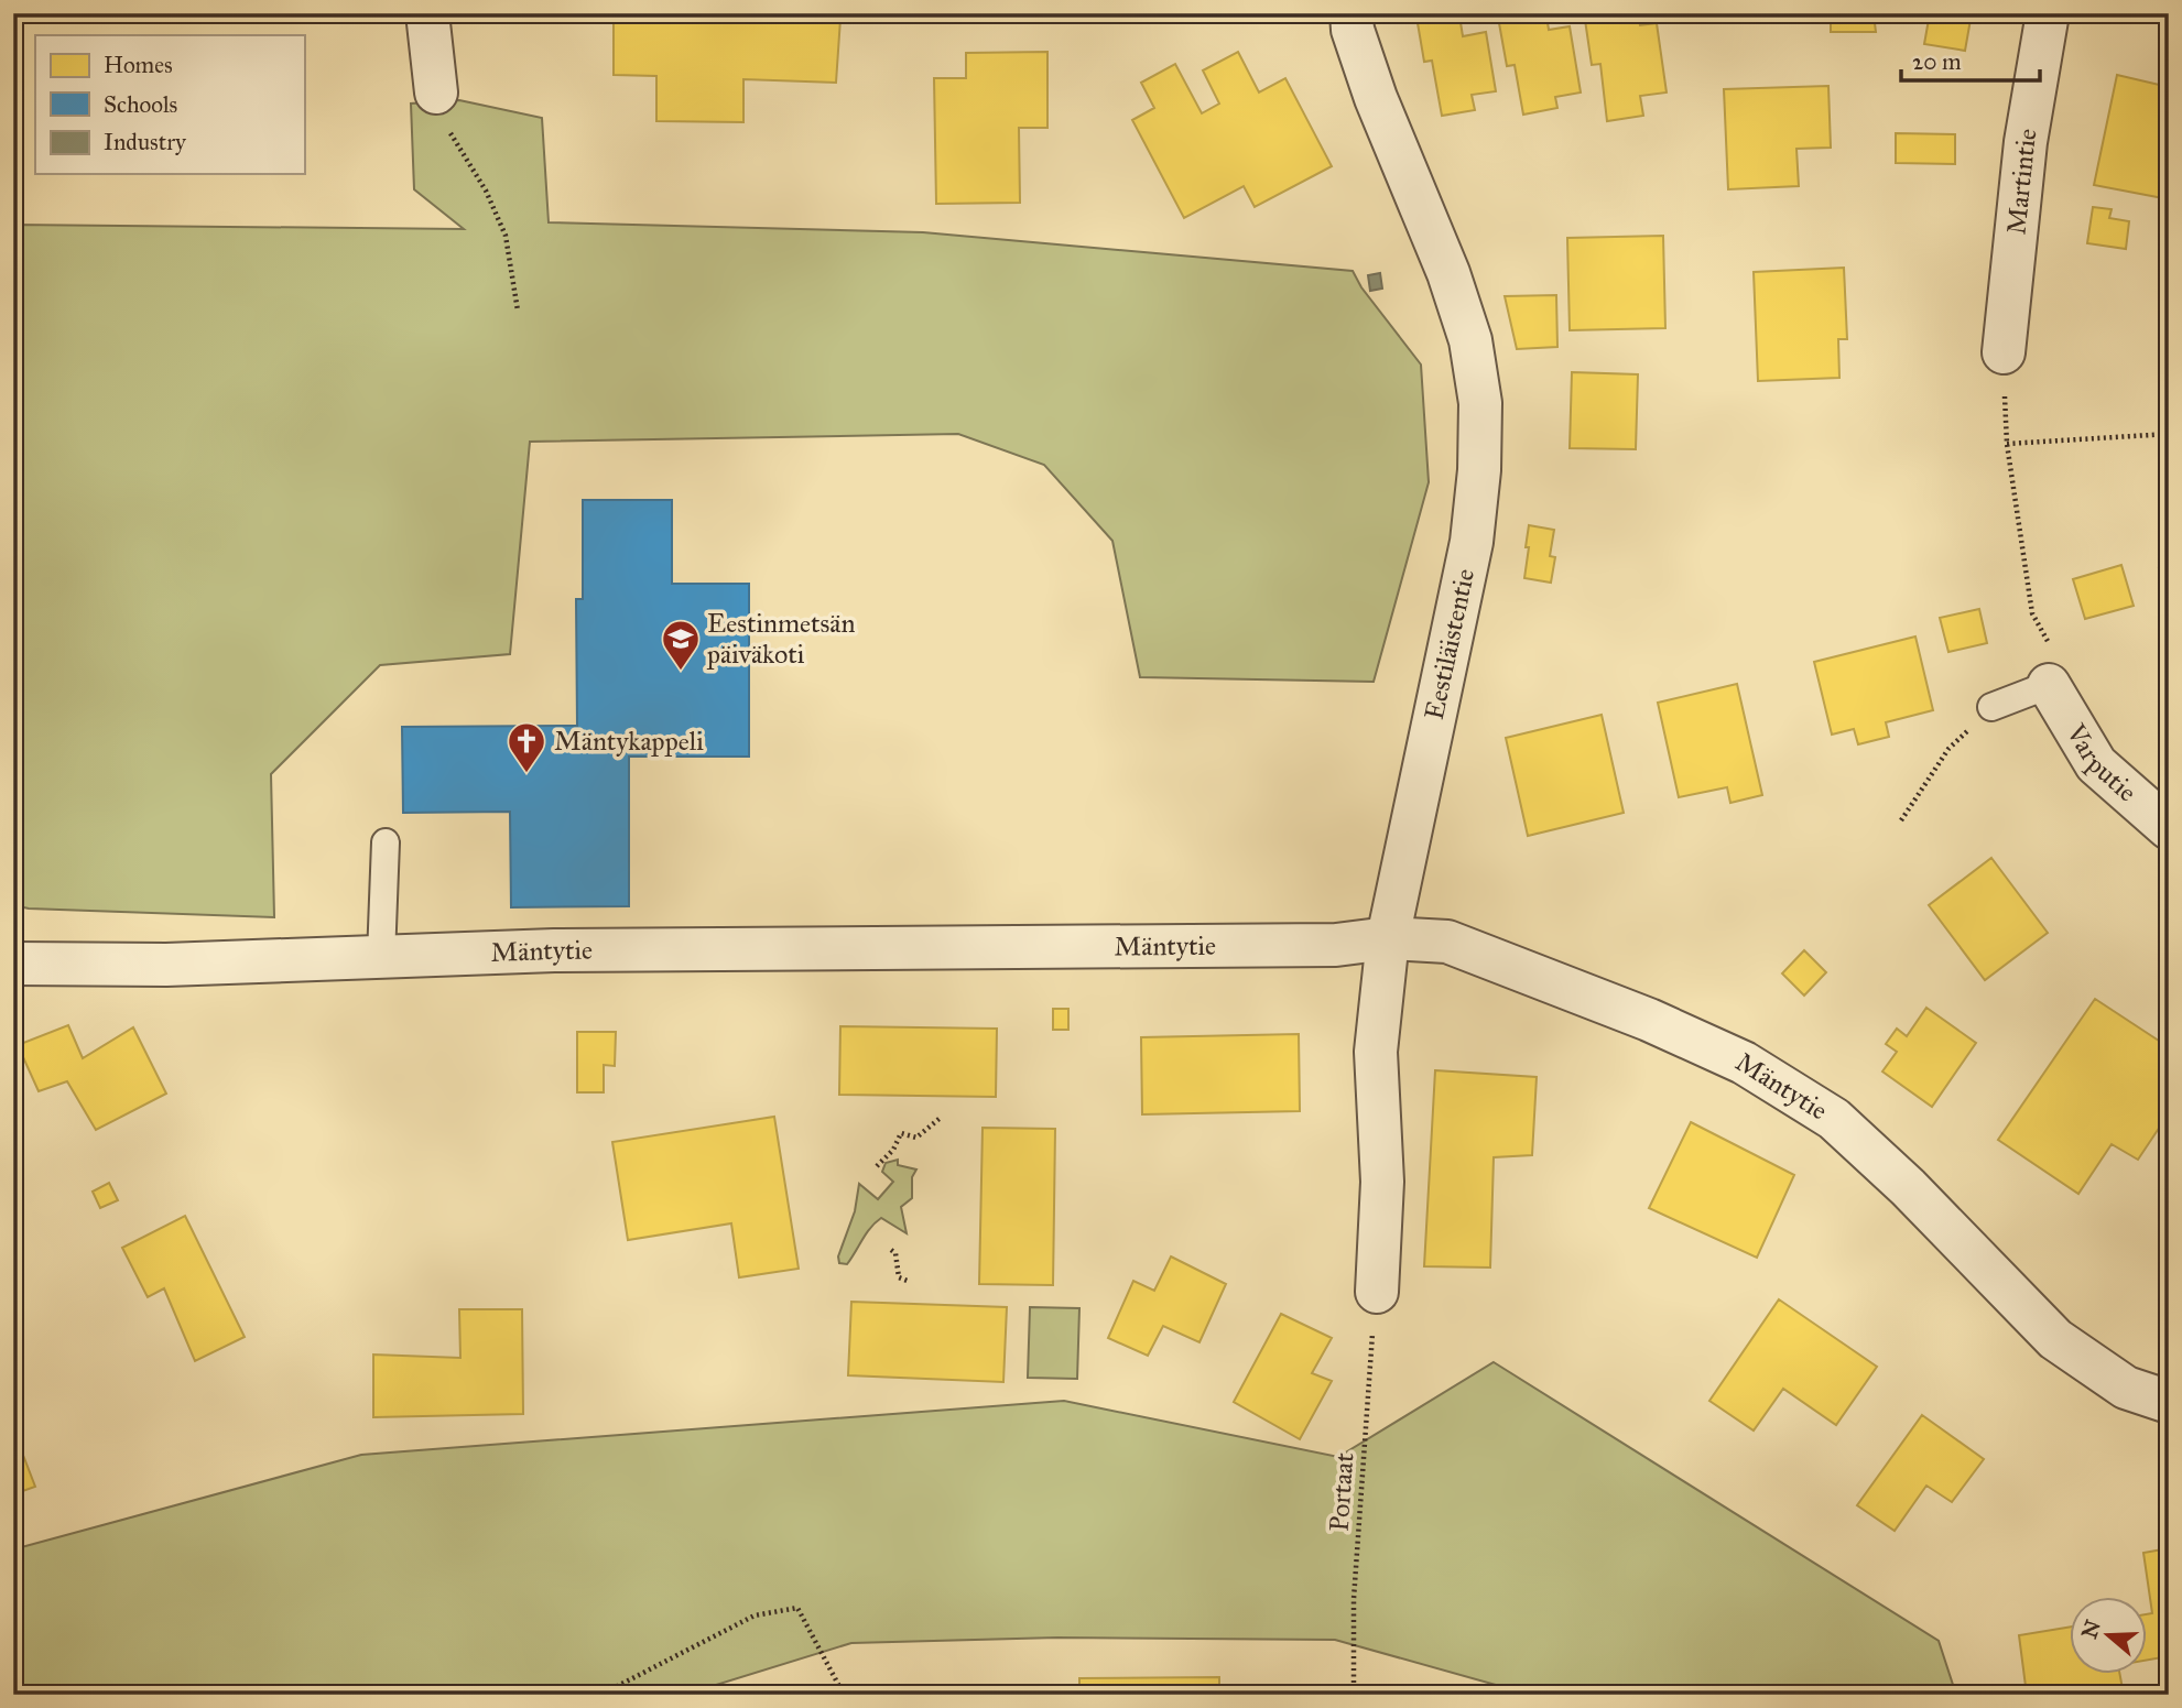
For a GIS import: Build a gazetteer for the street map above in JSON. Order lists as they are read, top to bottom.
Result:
{
  "streets": {
    "street": [
      "Martintie",
      "Eestiläistentie",
      "Varputie",
      "Mäntytie"
    ],
    "path": ["Portaat"]
  },
  "crossings": [
    ["Eestiläistentie", "Mäntytie"],
    ["Eestiläistentie", "Portaat"]
  ],
  "places": {
    "school or university": ["Eestinmetsän päiväkoti"],
    "church": ["Mäntykappeli"]
  },
  "legend": ["Homes", "Schools", "Industry"],
  "scale_bar": "20 m",
  "north": "left"
}
